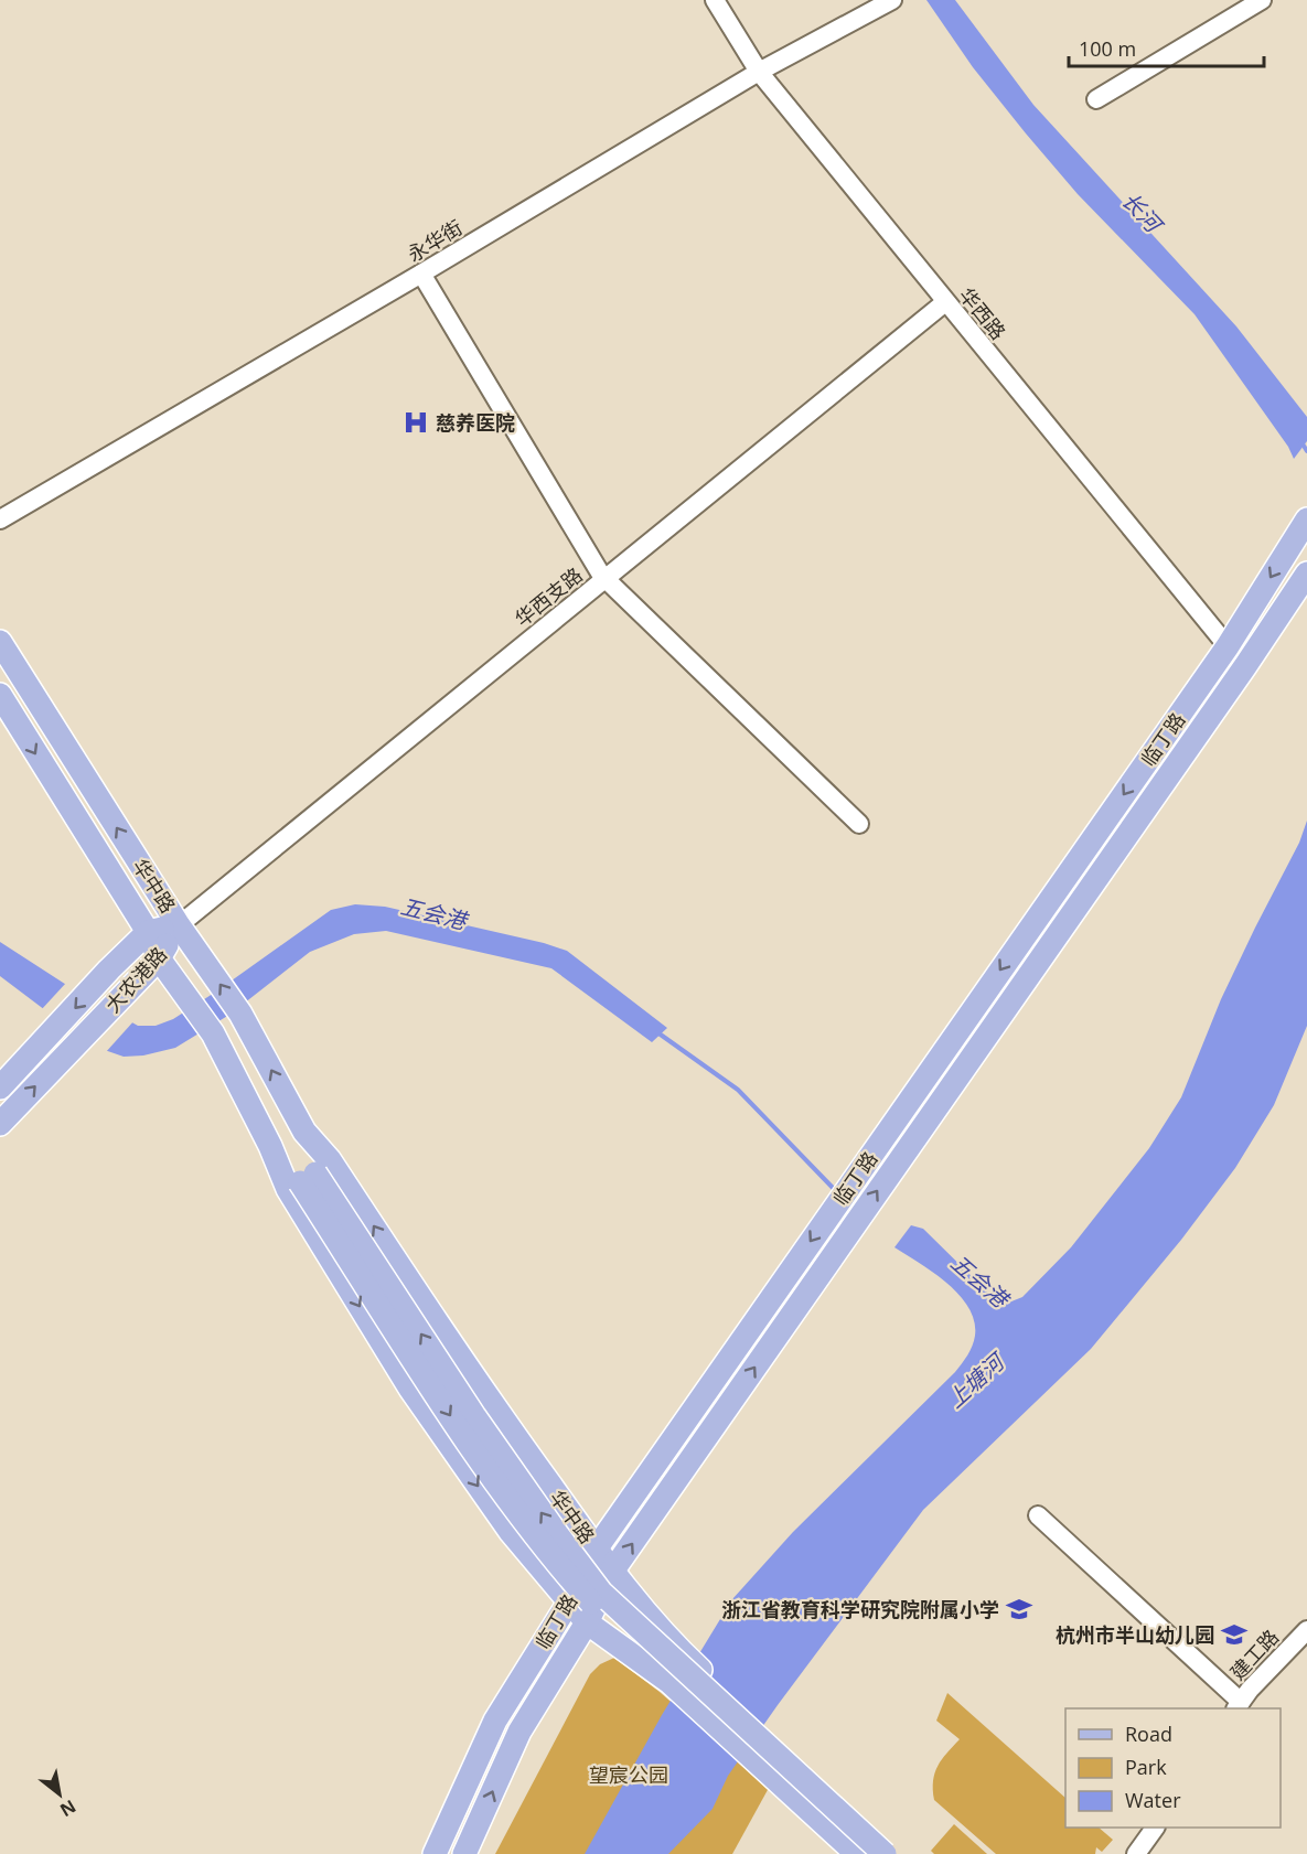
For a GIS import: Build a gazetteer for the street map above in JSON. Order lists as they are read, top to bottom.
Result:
{
  "streets": {
    "main road": ["临丁路", "华中路", "大农港路"],
    "street": [
      "永华街",
      "华西路",
      "华西支路",
      "建工路"
    ]
  },
  "crossings": [
    ["永华街", "华西路"],
    ["华西路", "华西支路"],
    ["华西路", "临丁路"],
    ["华西支路", "华中路"],
    ["华西支路", "大农港路"],
    ["临丁路", "华中路"],
    ["华中路", "大农港路"]
  ],
  "water": ["长河", "五会港", "上塘河"],
  "parks": ["望宸公园"],
  "places": {
    "hospital": ["慈养医院"],
    "school or university": ["浙江省教育科学研究院附属小学", "杭州市半山幼儿园"]
  },
  "legend": ["Road", "Park", "Water"],
  "scale_bar": "100 m",
  "north": "bottom right"
}
